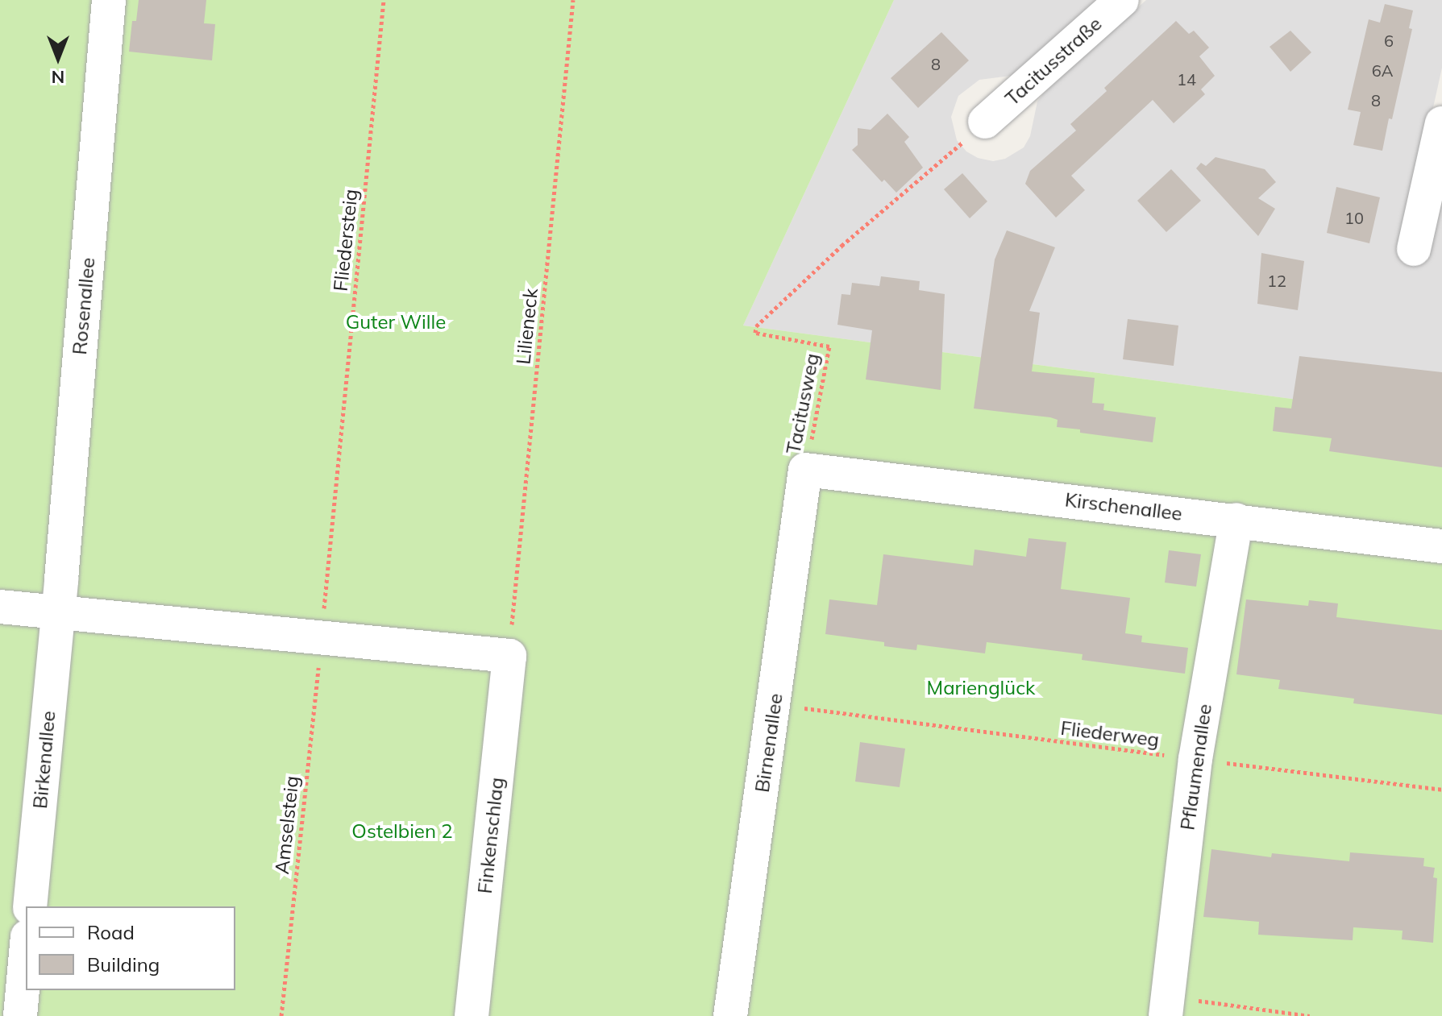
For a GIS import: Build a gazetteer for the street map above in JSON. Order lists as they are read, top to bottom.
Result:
{
  "streets": {
    "street": [
      "Tacitusstraße",
      "Rosenallee",
      "Kirschenallee",
      "Birnenallee",
      "Birkenallee",
      "Pflaumenallee",
      "Finkenschlag"
    ],
    "path": [
      "Fliedersteig",
      "Lilieneck",
      "Tacitusweg",
      "Fliederweg",
      "Amselsteig"
    ]
  },
  "crossings": [
    ["Tacitusstraße", "Tacitusweg"],
    ["Fliedersteig", "Amselsteig"],
    ["Rosenallee", "Birkenallee"],
    ["Lilieneck", "Finkenschlag"],
    ["Tacitusweg", "Kirschenallee"],
    ["Tacitusweg", "Birnenallee"],
    ["Kirschenallee", "Birnenallee"],
    ["Kirschenallee", "Pflaumenallee"],
    ["Fliederweg", "Birnenallee"],
    ["Fliederweg", "Pflaumenallee"]
  ],
  "parks": ["Guter Wille", "Marienglück", "Ostelbien 2"],
  "house_numbers": [
    "6",
    "8",
    "6A",
    "14",
    "8",
    "10",
    "12"
  ],
  "legend": ["Road", "Building"],
  "north": "bottom"
}
